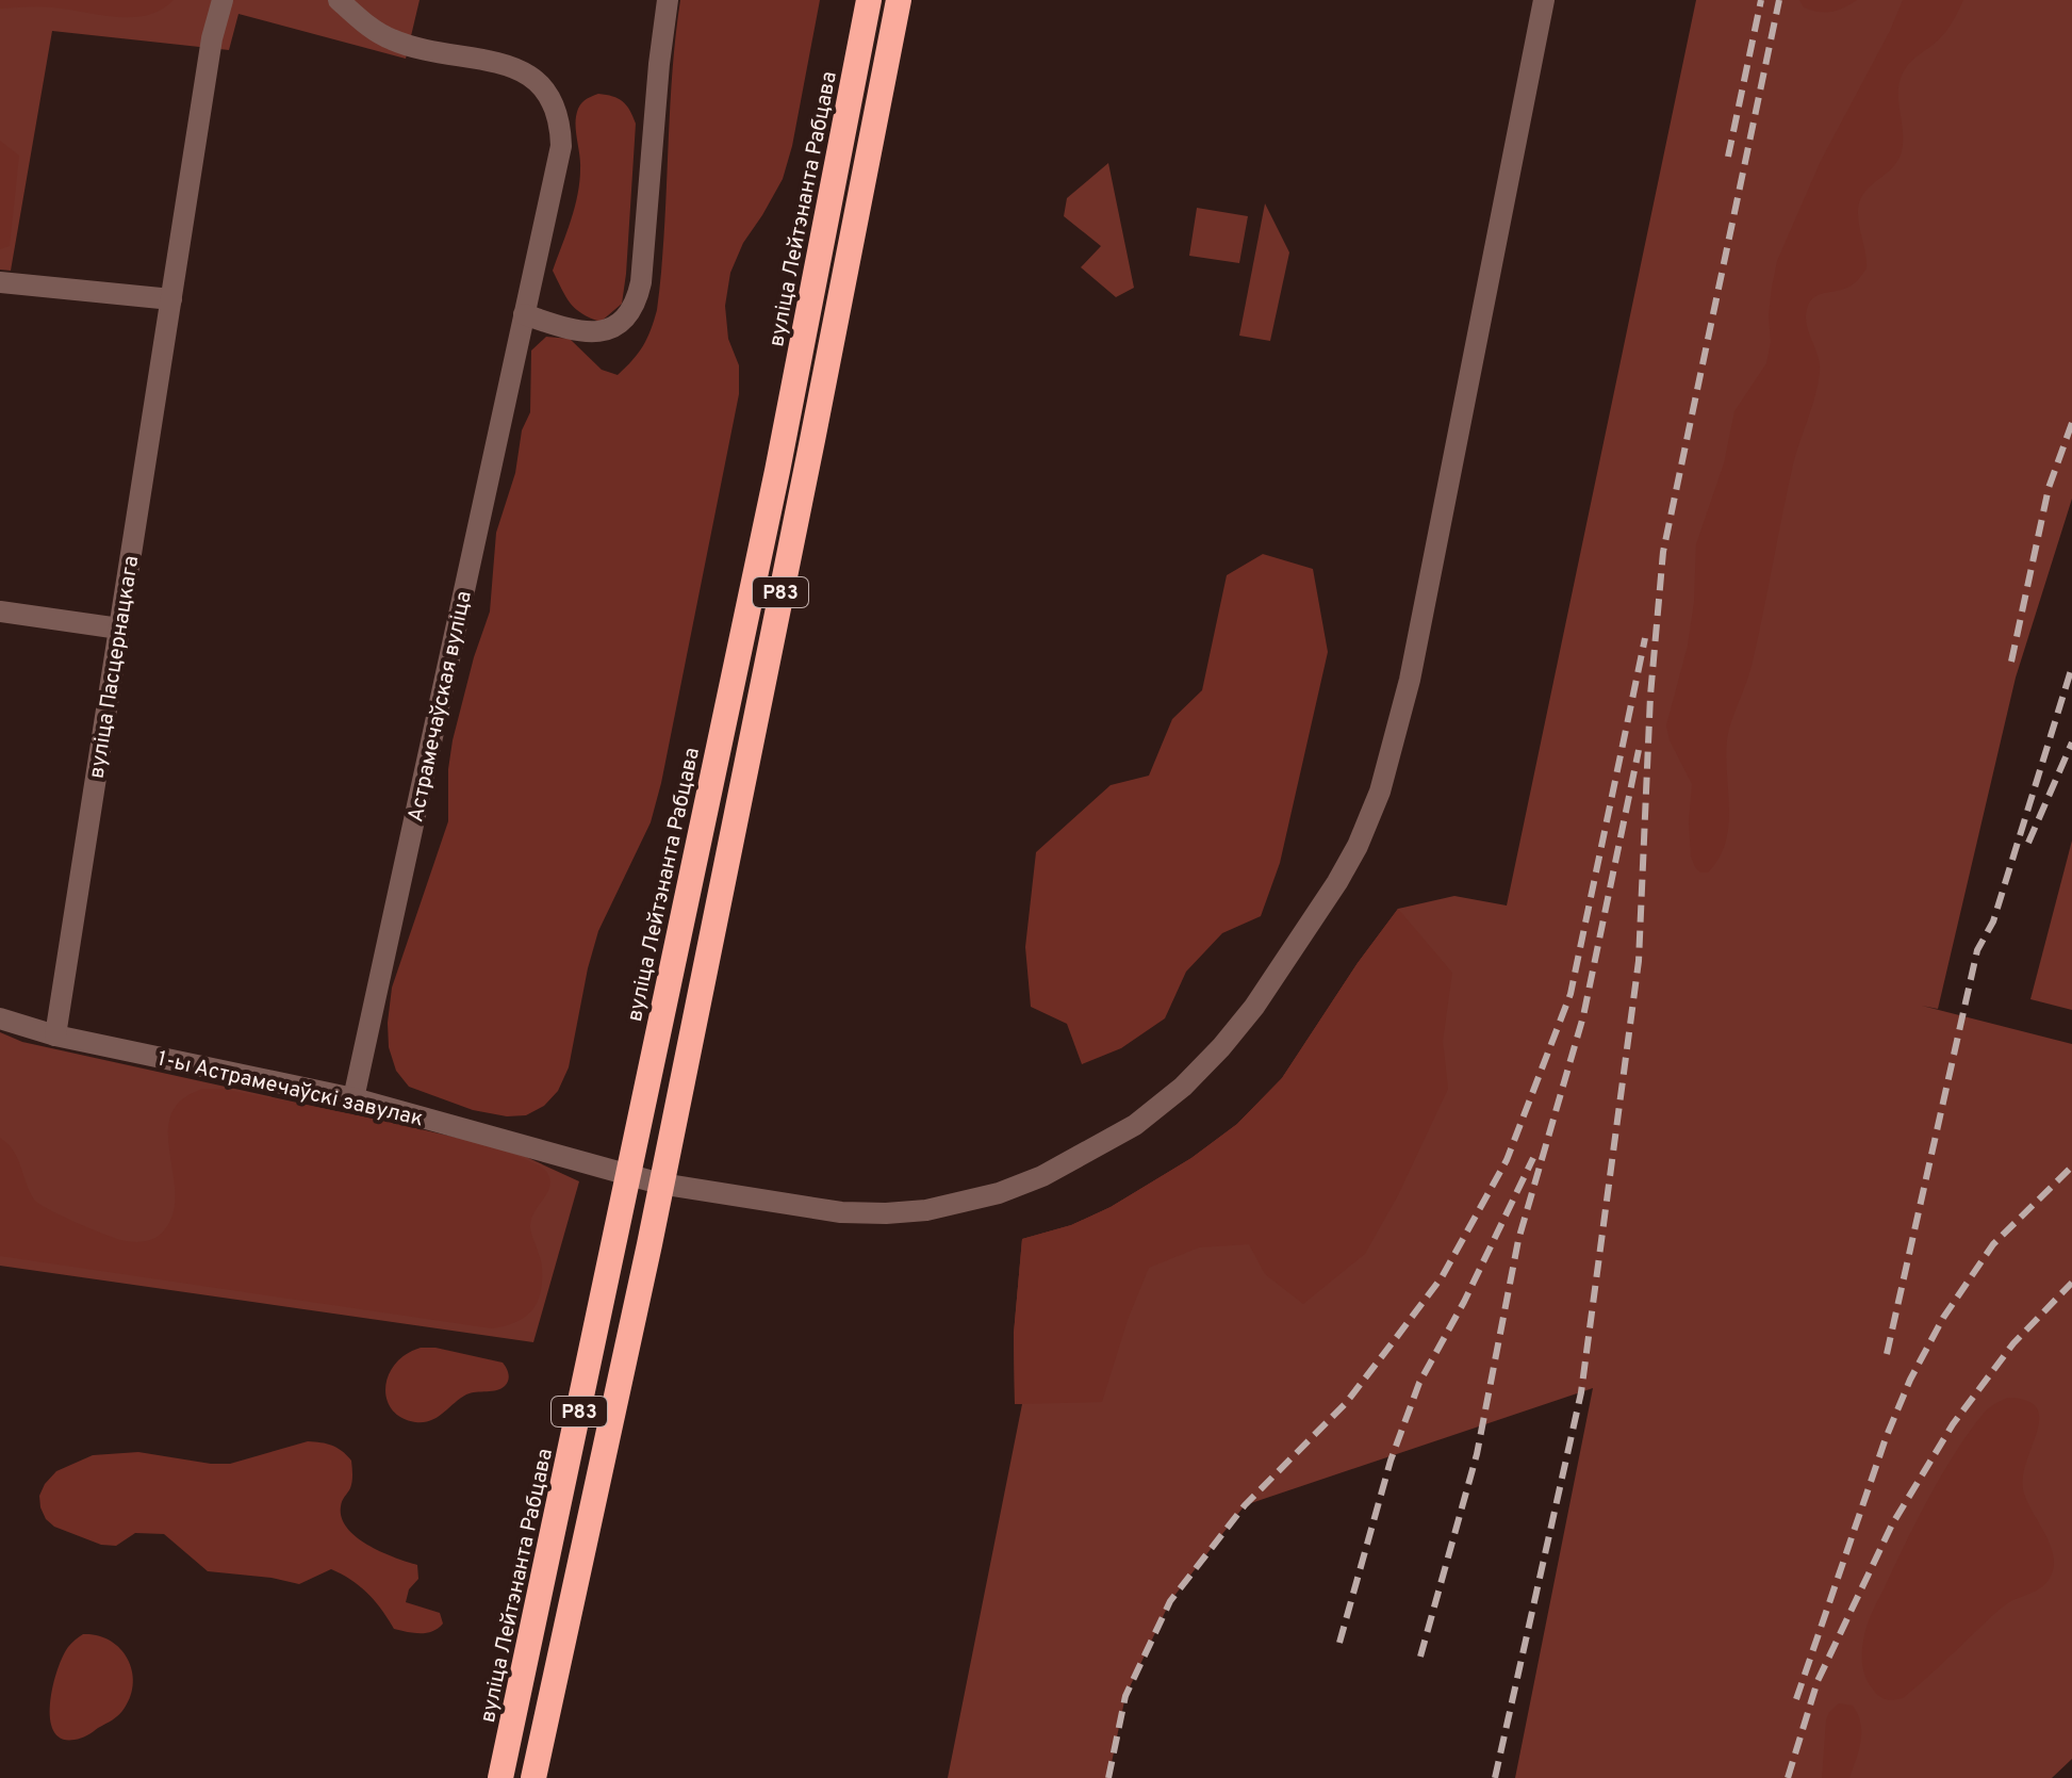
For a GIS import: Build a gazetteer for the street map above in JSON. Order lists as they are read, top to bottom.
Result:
{
  "streets": {
    "highway": ["вуліца Лейтэнанта Рабцава", "Р83"],
    "street": ["вуліца Пасцернацкага", "Астрамечаўская вуліца", "1-ы Астрамечаўскі завулак"]
  },
  "crossings": [
    ["вуліца Лейтэнанта Рабцава", "1-ы Астрамечаўскі завулак"],
    ["Р83", "1-ы Астрамечаўскі завулак"],
    ["вуліца Пасцернацкага", "1-ы Астрамечаўскі завулак"],
    ["Астрамечаўская вуліца", "1-ы Астрамечаўскі завулак"]
  ]
}
